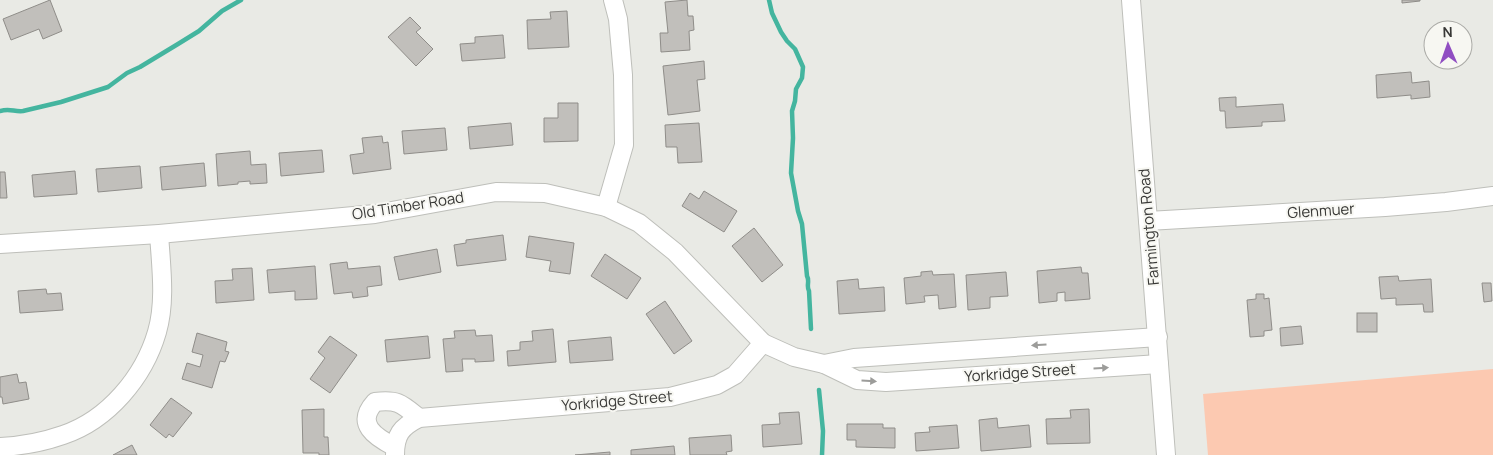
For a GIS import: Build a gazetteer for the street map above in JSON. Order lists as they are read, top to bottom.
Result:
{
  "streets": {
    "street": [
      "Old Timber Road",
      "Glenmuer",
      "Farmington Road",
      "Yorkridge Street"
    ]
  },
  "crossings": [
    ["Old Timber Road", "Yorkridge Street"],
    ["Glenmuer", "Farmington Road"],
    ["Farmington Road", "Yorkridge Street"]
  ],
  "north": "top"
}
